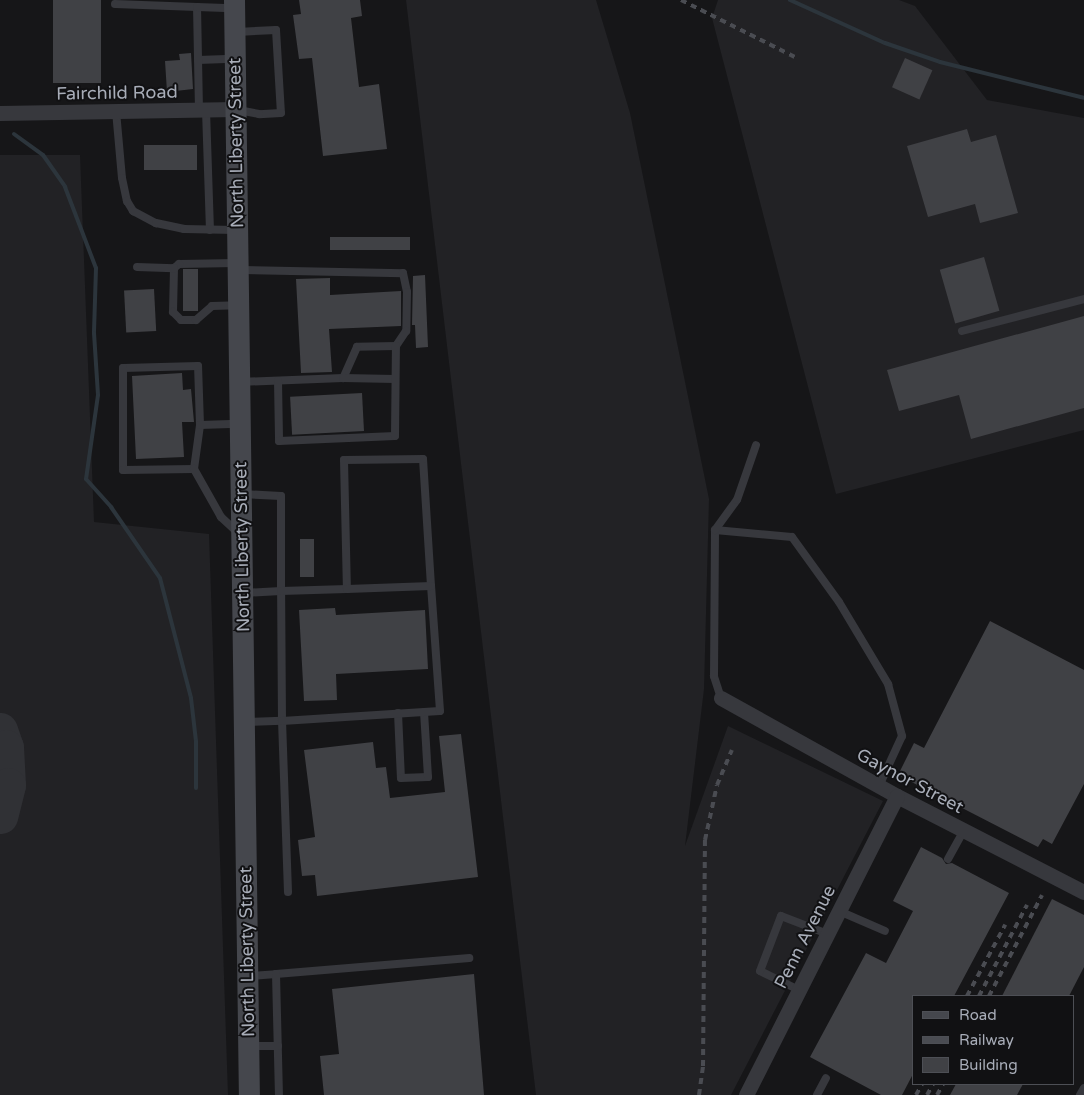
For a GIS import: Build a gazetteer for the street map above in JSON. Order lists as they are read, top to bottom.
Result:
{
  "streets": {
    "main road": ["North Liberty Street"],
    "street": ["Fairchild Road", "Gaynor Street", "Penn Avenue"]
  },
  "crossings": [
    ["Fairchild Road", "North Liberty Street"],
    ["Gaynor Street", "Penn Avenue"]
  ],
  "legend": ["Road", "Railway", "Building"]
}
